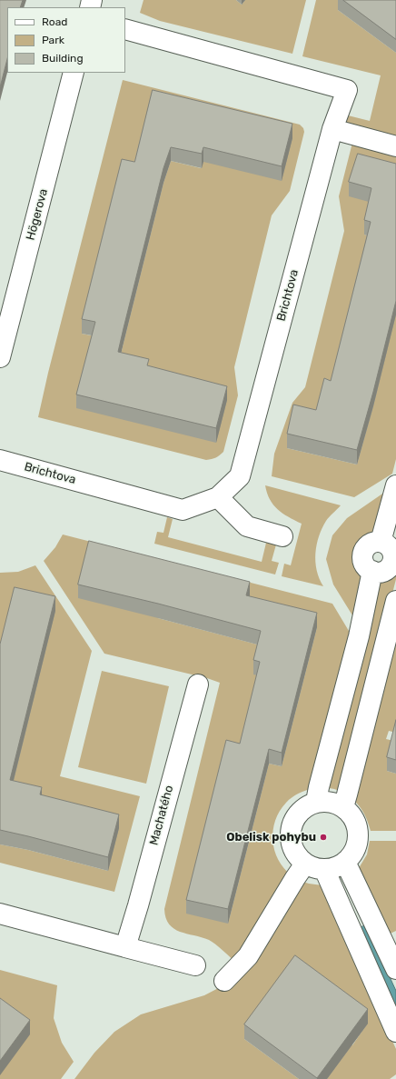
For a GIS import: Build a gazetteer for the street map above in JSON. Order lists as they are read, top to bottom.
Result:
{
  "streets": {
    "street": ["Högerova", "Brichtova", "Machatého"]
  },
  "places": ["Obelisk pohybu"],
  "legend": ["Road", "Park", "Building"]
}
